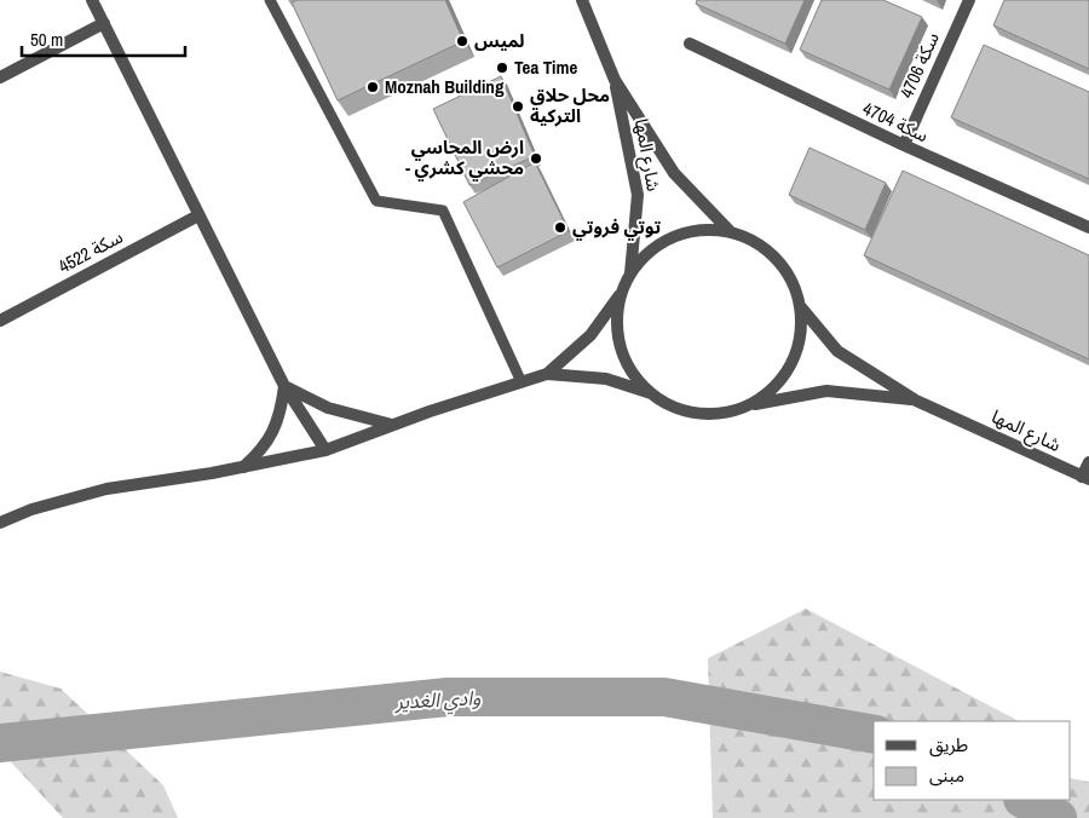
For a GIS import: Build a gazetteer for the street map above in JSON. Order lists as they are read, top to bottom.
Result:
{
  "streets": {
    "street": [
      "4706 سكة",
      "سكة 4704",
      "شارع المها",
      "سكة 4522"
    ]
  },
  "crossings": [
    ["4706 سكة", "سكة 4704"]
  ],
  "water": ["وادي الغدير"],
  "places": [
    "لميس",
    "Tea Time",
    "Moznah Building",
    "محل حلاق التركية",
    "ارض المحاسي - محشي كشري",
    "توتي فروتي"
  ],
  "legend": ["طريق", "مبنى"],
  "scale_bar": "50 m"
}
